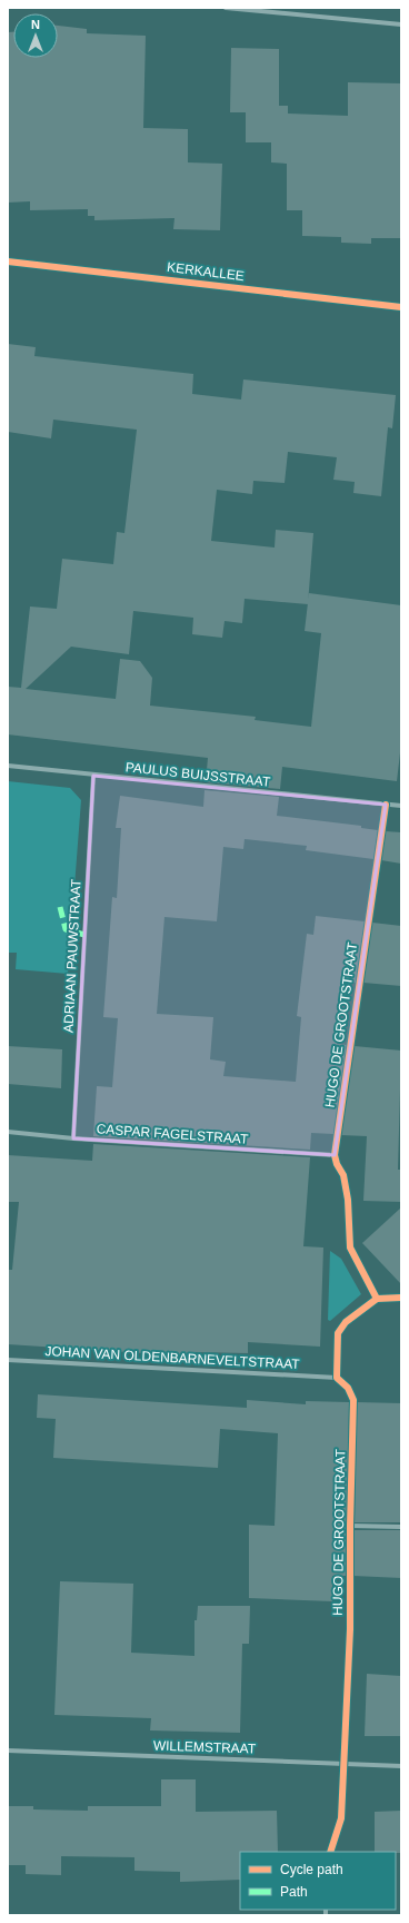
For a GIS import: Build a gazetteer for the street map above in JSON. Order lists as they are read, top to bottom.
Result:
{
  "streets": {
    "street": [
      "KERKALLEE",
      "PAULUS BUIJSSTRAAT",
      "ADRIAAN PAUWSTRAAT",
      "HUGO DE GROOTSTRAAT",
      "CASPAR FAGELSTRAAT",
      "JOHAN VAN OLDENBARNEVELTSTRAAT",
      "WILLEMSTRAAT"
    ]
  },
  "crossings": [
    ["PAULUS BUIJSSTRAAT", "ADRIAAN PAUWSTRAAT"],
    ["PAULUS BUIJSSTRAAT", "HUGO DE GROOTSTRAAT"],
    ["ADRIAAN PAUWSTRAAT", "CASPAR FAGELSTRAAT"],
    ["HUGO DE GROOTSTRAAT", "CASPAR FAGELSTRAAT"],
    ["HUGO DE GROOTSTRAAT", "JOHAN VAN OLDENBARNEVELTSTRAAT"],
    ["HUGO DE GROOTSTRAAT", "WILLEMSTRAAT"]
  ],
  "legend": ["Cycle path", "Path"],
  "north": "top"
}
